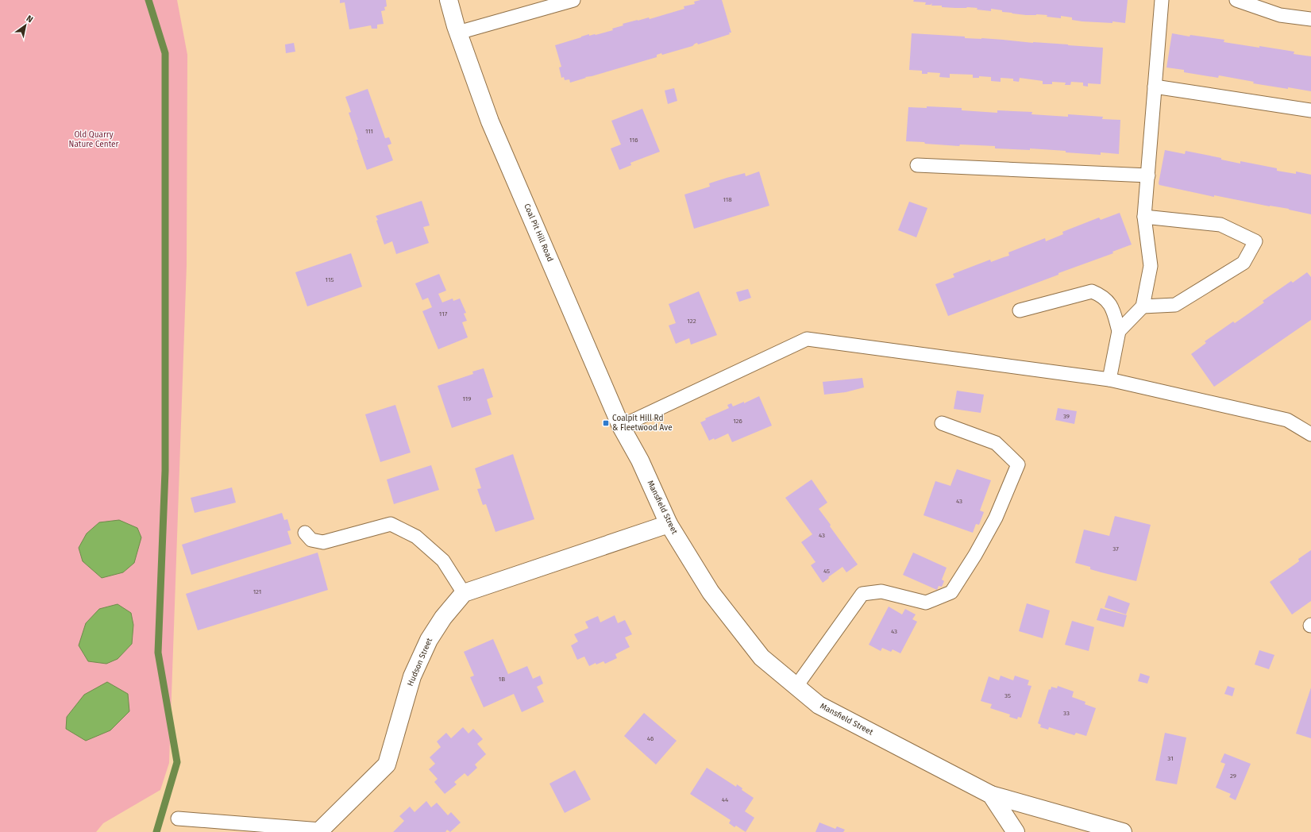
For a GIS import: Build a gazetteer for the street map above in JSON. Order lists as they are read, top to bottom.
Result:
{
  "streets": {
    "street": ["Coal Pit Hill Road", "Mansfield Street", "Hudson Street"]
  },
  "crossings": [
    ["Coal Pit Hill Road", "Mansfield Street"]
  ],
  "parks": ["Old Quarry Nature Center"],
  "places": {
    "transit": ["Coalpit Hill Rd & Fleetwood Ave"]
  },
  "house_numbers": [
    "111",
    "116",
    "118",
    "115",
    "117",
    "122",
    "119",
    "39",
    "126",
    "43",
    "43",
    "37",
    "45",
    "121",
    "43",
    "1B",
    "35",
    "33",
    "46",
    "31",
    "29",
    "44"
  ],
  "north": "top right"
}
